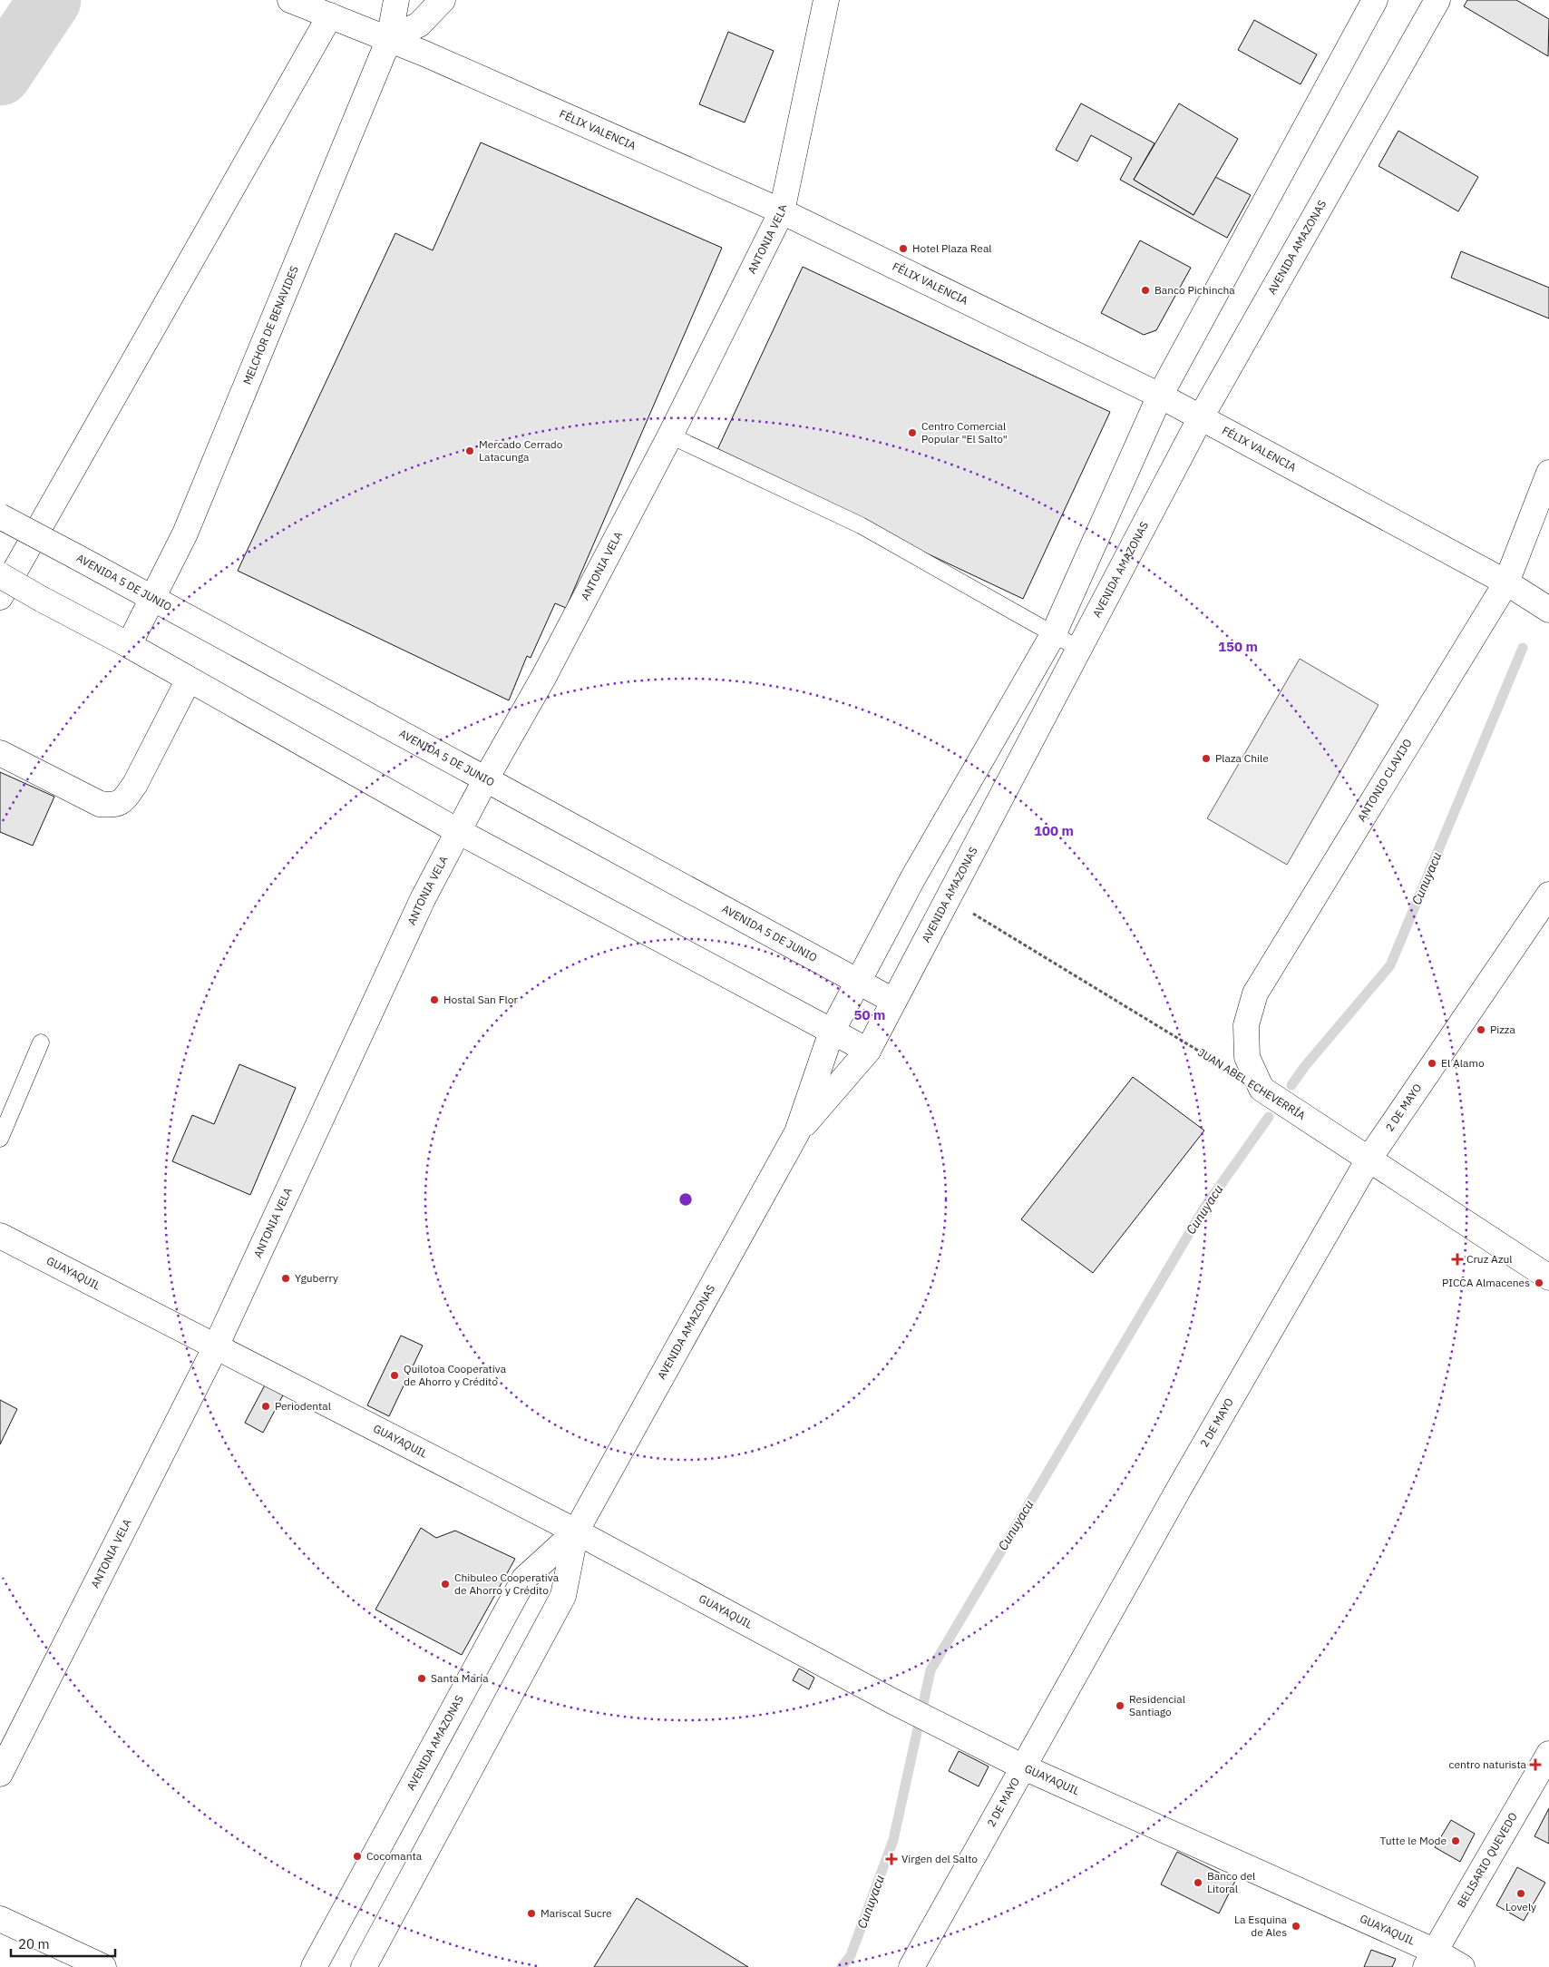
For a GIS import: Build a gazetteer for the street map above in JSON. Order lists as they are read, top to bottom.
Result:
{
  "streets": {
    "street": [
      "FÉLIX VALENCIA",
      "ANTONIA VELA",
      "AVENIDA AMAZONAS",
      "MELCHOR DE BENAVIDES",
      "AVENIDA 5 DE JUNIO",
      "ANTONIO CLAVIJO",
      "JUAN ABEL ECHEVERRÍA",
      "2 DE MAYO",
      "GUAYAQUIL",
      "BELISARIO QUEVEDO"
    ]
  },
  "crossings": [
    ["FÉLIX VALENCIA", "ANTONIA VELA"],
    ["FÉLIX VALENCIA", "AVENIDA AMAZONAS"],
    ["FÉLIX VALENCIA", "MELCHOR DE BENAVIDES"],
    ["FÉLIX VALENCIA", "ANTONIO CLAVIJO"],
    ["ANTONIA VELA", "AVENIDA 5 DE JUNIO"],
    ["ANTONIA VELA", "GUAYAQUIL"],
    ["AVENIDA AMAZONAS", "AVENIDA 5 DE JUNIO"],
    ["AVENIDA AMAZONAS", "JUAN ABEL ECHEVERRÍA"],
    ["AVENIDA AMAZONAS", "GUAYAQUIL"],
    ["MELCHOR DE BENAVIDES", "AVENIDA 5 DE JUNIO"],
    ["ANTONIO CLAVIJO", "JUAN ABEL ECHEVERRÍA"],
    ["JUAN ABEL ECHEVERRÍA", "2 DE MAYO"],
    ["2 DE MAYO", "GUAYAQUIL"],
    ["GUAYAQUIL", "BELISARIO QUEVEDO"]
  ],
  "water": ["Cunuyacu"],
  "places": {
    "other": [
      "Hotel Plaza Real",
      "Banco Pichincha",
      "Centro Comercial Popular \"El Salto\"",
      "Mercado Cerrado Latacunga",
      "Plaza Chile",
      "Hostal San Flor",
      "Pizza",
      "El Alamo",
      "Yguberry",
      "PICCA Almacenes",
      "Quilotoa Cooperativa de Ahorro y Crédito",
      "Periodental",
      "Chibuleo Cooperativa de Ahorro y Crédito",
      "Santa María",
      "Residencial Santiago",
      "Tutte le Mode",
      "Cocomanta",
      "Banco del Litoral",
      "Lovely",
      "Mariscal Sucre",
      "La Esquina de Ales"
    ],
    "health": ["Cruz Azul", "centro naturista", "Virgen del Salto"]
  },
  "scale_bar": "20 m",
  "rings": ["150 m", "100 m", "50 m"]
}
